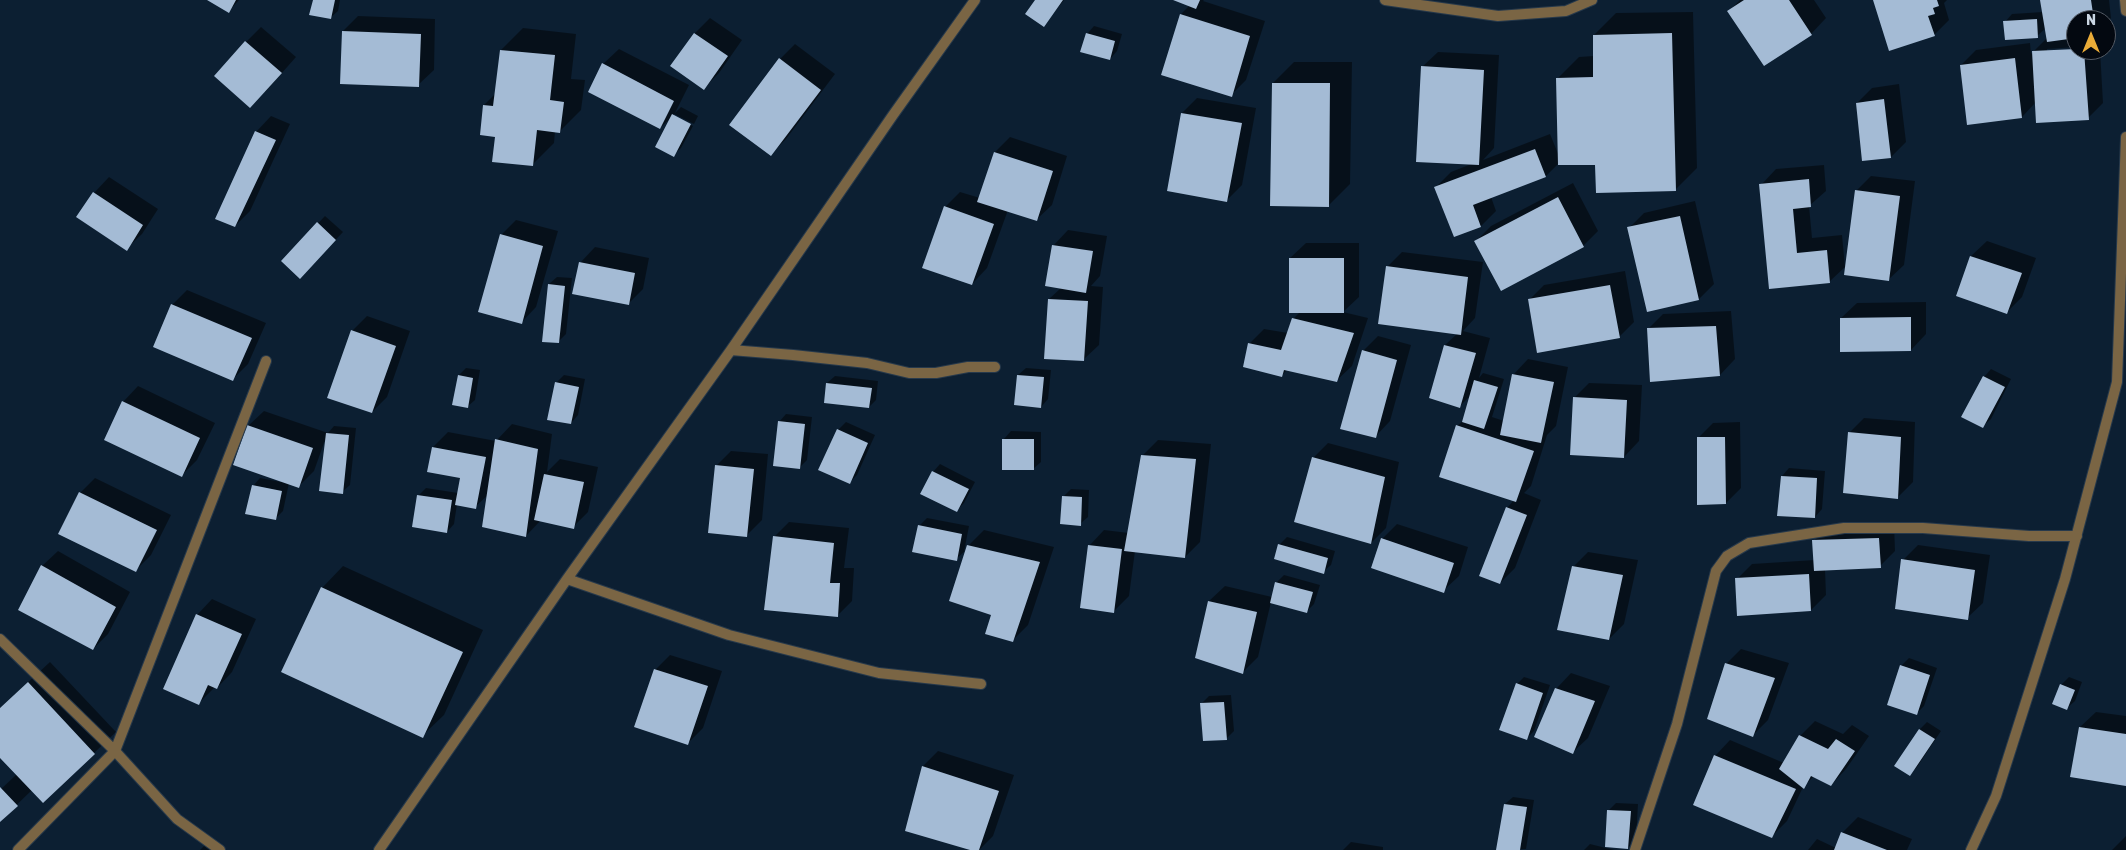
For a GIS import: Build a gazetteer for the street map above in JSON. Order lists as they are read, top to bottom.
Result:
{
  "north": "top"
}
